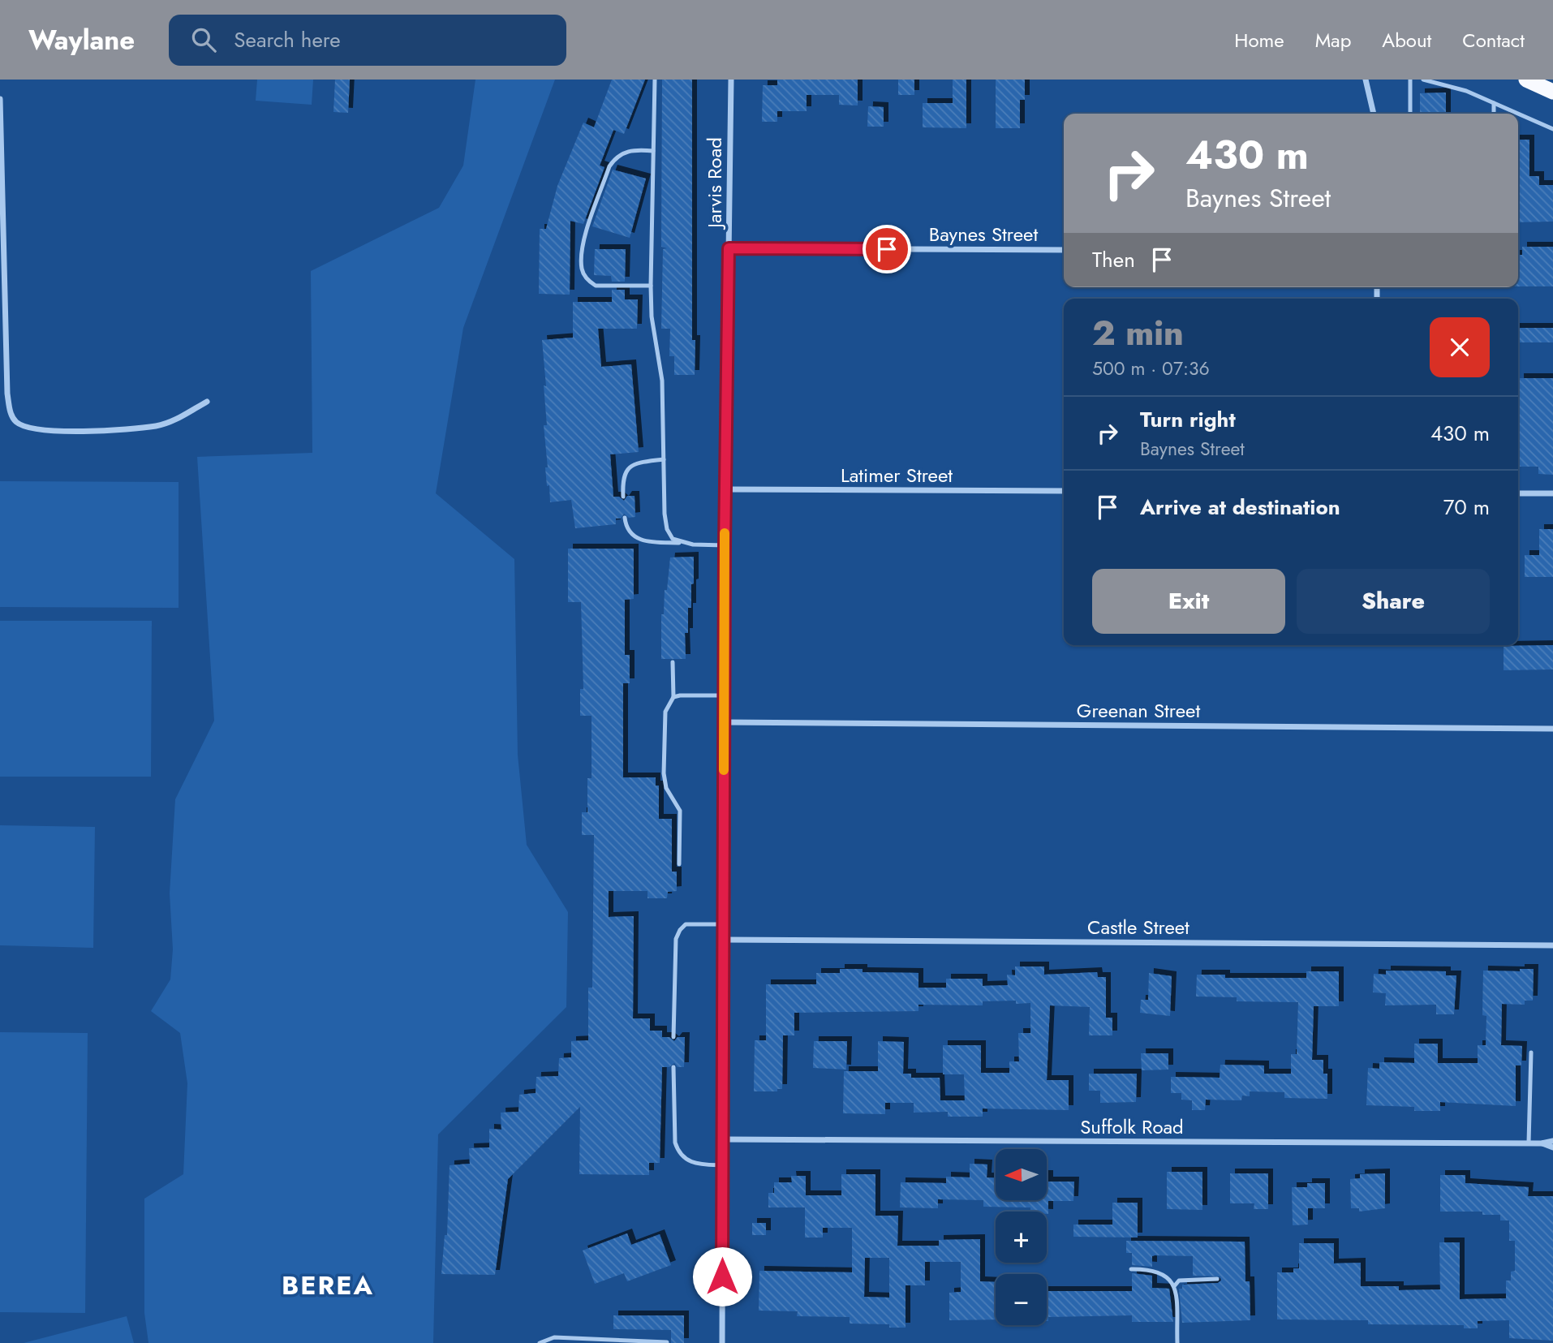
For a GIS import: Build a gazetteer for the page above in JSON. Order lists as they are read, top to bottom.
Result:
{
  "streets": {
    "street": [
      "Jarvis Road",
      "Baynes Street",
      "Latimer Street",
      "Greenan Street",
      "Castle Street",
      "Suffolk Road"
    ]
  },
  "crossings": [
    ["Jarvis Road", "Baynes Street"],
    ["Jarvis Road", "Latimer Street"],
    ["Jarvis Road", "Greenan Street"],
    ["Jarvis Road", "Castle Street"],
    ["Jarvis Road", "Suffolk Road"]
  ],
  "districts": ["BEREA"],
  "north": "left",
  "page": {
    "header": "Waylane",
    "search": "Search here",
    "nav": [
      "Home",
      "Map",
      "About",
      "Contact"
    ],
    "turn": ["430 m", "Baynes Street"],
    "then": "Then",
    "heading": ["2 min", "500 m · 07:36"],
    "list": [
      {
        "name": "Turn right",
        "note": "Baynes Street",
        "value": "430 m"
      },
      {
        "name": "Arrive at destination",
        "value": "70 m"
      }
    ],
    "buttons": ["Exit", "Share"],
    "map_buttons": ["+", "−"]
  }
}
